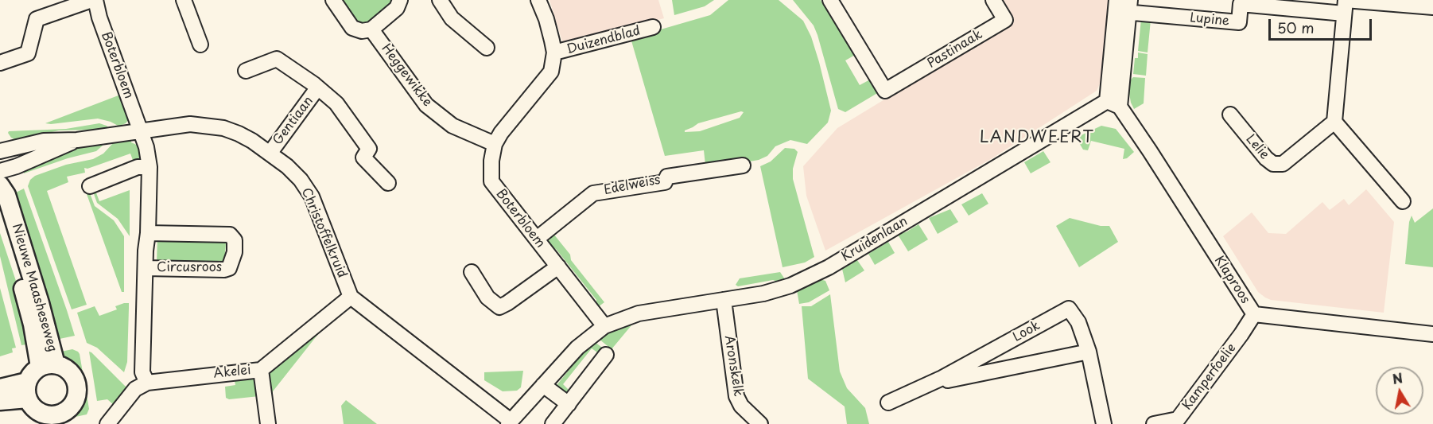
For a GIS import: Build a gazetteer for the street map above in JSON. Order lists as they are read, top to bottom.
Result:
{
  "streets": {
    "main road": ["Nieuwe Maasheseweg"],
    "street": [
      "Lupine",
      "Duizendblad",
      "Pastinaak",
      "Boterbloem",
      "Heggewikke",
      "Gentiaan",
      "Lelie",
      "Edelweiss",
      "Christoffelkruid",
      "Kruidenlaan",
      "Circusroos",
      "Klaproos",
      "Look",
      "Aronskelk",
      "Akelei",
      "Kamperfoelie"
    ]
  },
  "crossings": [
    ["Duizendblad", "Boterbloem"],
    ["Boterbloem", "Heggewikke"],
    ["Boterbloem", "Edelweiss"],
    ["Boterbloem", "Christoffelkruid"],
    ["Boterbloem", "Kruidenlaan"],
    ["Boterbloem", "Circusroos"],
    ["Gentiaan", "Christoffelkruid"],
    ["Christoffelkruid", "Circusroos"],
    ["Christoffelkruid", "Akelei"],
    ["Kruidenlaan", "Klaproos"],
    ["Kruidenlaan", "Aronskelk"],
    ["Circusroos", "Akelei"],
    ["Klaproos", "Kamperfoelie"]
  ],
  "districts": ["LANDWEERT"],
  "scale_bar": "50 m",
  "north": "top"
}
